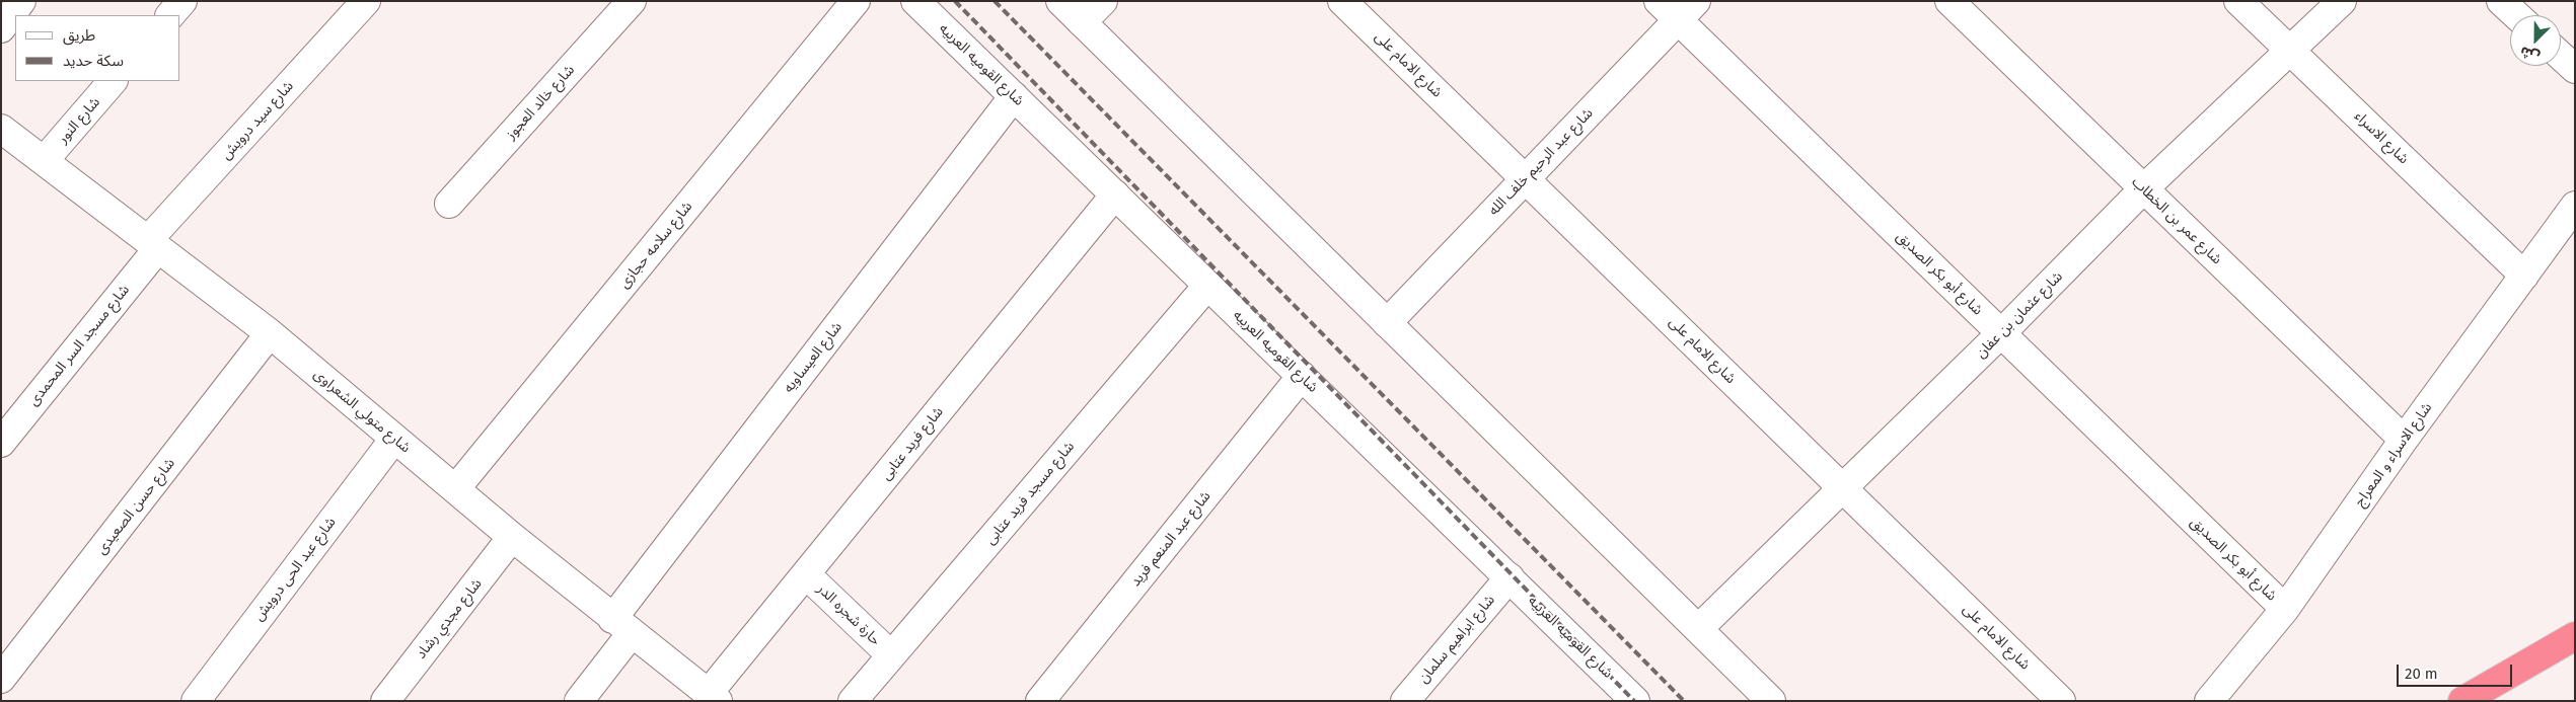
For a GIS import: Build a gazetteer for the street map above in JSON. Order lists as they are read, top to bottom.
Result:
{
  "streets": {
    "street": [
      "شارع القوميه العربيه",
      "شارع الامام على",
      "شارع خالد العجوز",
      "شارع النور",
      "شارع سيد درويش",
      "شارع الاسراء",
      "شارع عبد الرحيم خلف الله",
      "شارع عمر بن الخطاب",
      "شارع سلامه حجازى",
      "شارع أبو بكر الصديق",
      "شارع عثمان بن عفان",
      "شارع مسجد السر المحمدى",
      "شارع العيساويه",
      "شارع متولي الشعراوى",
      "شارع فريد عتابى",
      "شارع الاسراء و المعراج",
      "شارع مسجد فريد عتابى",
      "شارع حسن الصعيدى",
      "شارع عبد المنعم فريد",
      "شارع عبد الحى درويش",
      "حارة شجره الدر",
      "شارع مجدي رشاد",
      "شارع ابراهيم سلمان"
    ]
  },
  "crossings": [
    ["شارع القوميه العربيه", "شارع العيساويه"],
    ["شارع القوميه العربيه", "شارع فريد عتابى"],
    ["شارع القوميه العربيه", "شارع مسجد فريد عتابى"],
    ["شارع القوميه العربيه", "شارع عبد المنعم فريد"],
    ["شارع القوميه العربيه", "شارع ابراهيم سلمان"],
    ["شارع الامام على", "شارع عبد الرحيم خلف الله"],
    ["شارع الامام على", "شارع عثمان بن عفان"],
    ["شارع النور", "شارع متولي الشعراوى"],
    ["شارع سيد درويش", "شارع مسجد السر المحمدى"],
    ["شارع سيد درويش", "شارع متولي الشعراوى"],
    ["شارع الاسراء", "شارع عثمان بن عفان"],
    ["شارع الاسراء", "شارع الاسراء و المعراج"],
    ["شارع عبد الرحيم خلف الله", "شارع أبو بكر الصديق"],
    ["شارع عمر بن الخطاب", "شارع عثمان بن عفان"],
    ["شارع عمر بن الخطاب", "شارع الاسراء و المعراج"],
    ["شارع سلامه حجازى", "شارع متولي الشعراوى"],
    ["شارع أبو بكر الصديق", "شارع عثمان بن عفان"],
    ["شارع أبو بكر الصديق", "شارع الاسراء و المعراج"],
    ["شارع مسجد السر المحمدى", "شارع متولي الشعراوى"],
    ["شارع العيساويه", "شارع متولي الشعراوى"],
    ["شارع متولي الشعراوى", "شارع فريد عتابى"],
    ["شارع متولي الشعراوى", "شارع حسن الصعيدى"],
    ["شارع متولي الشعراوى", "شارع عبد الحى درويش"],
    ["شارع متولي الشعراوى", "شارع مجدي رشاد"],
    ["شارع فريد عتابى", "حارة شجره الدر"],
    ["شارع مسجد فريد عتابى", "حارة شجره الدر"]
  ],
  "legend": ["طريق", "سكة حديد"],
  "scale_bar": "20 m",
  "north": "bottom left"
}
